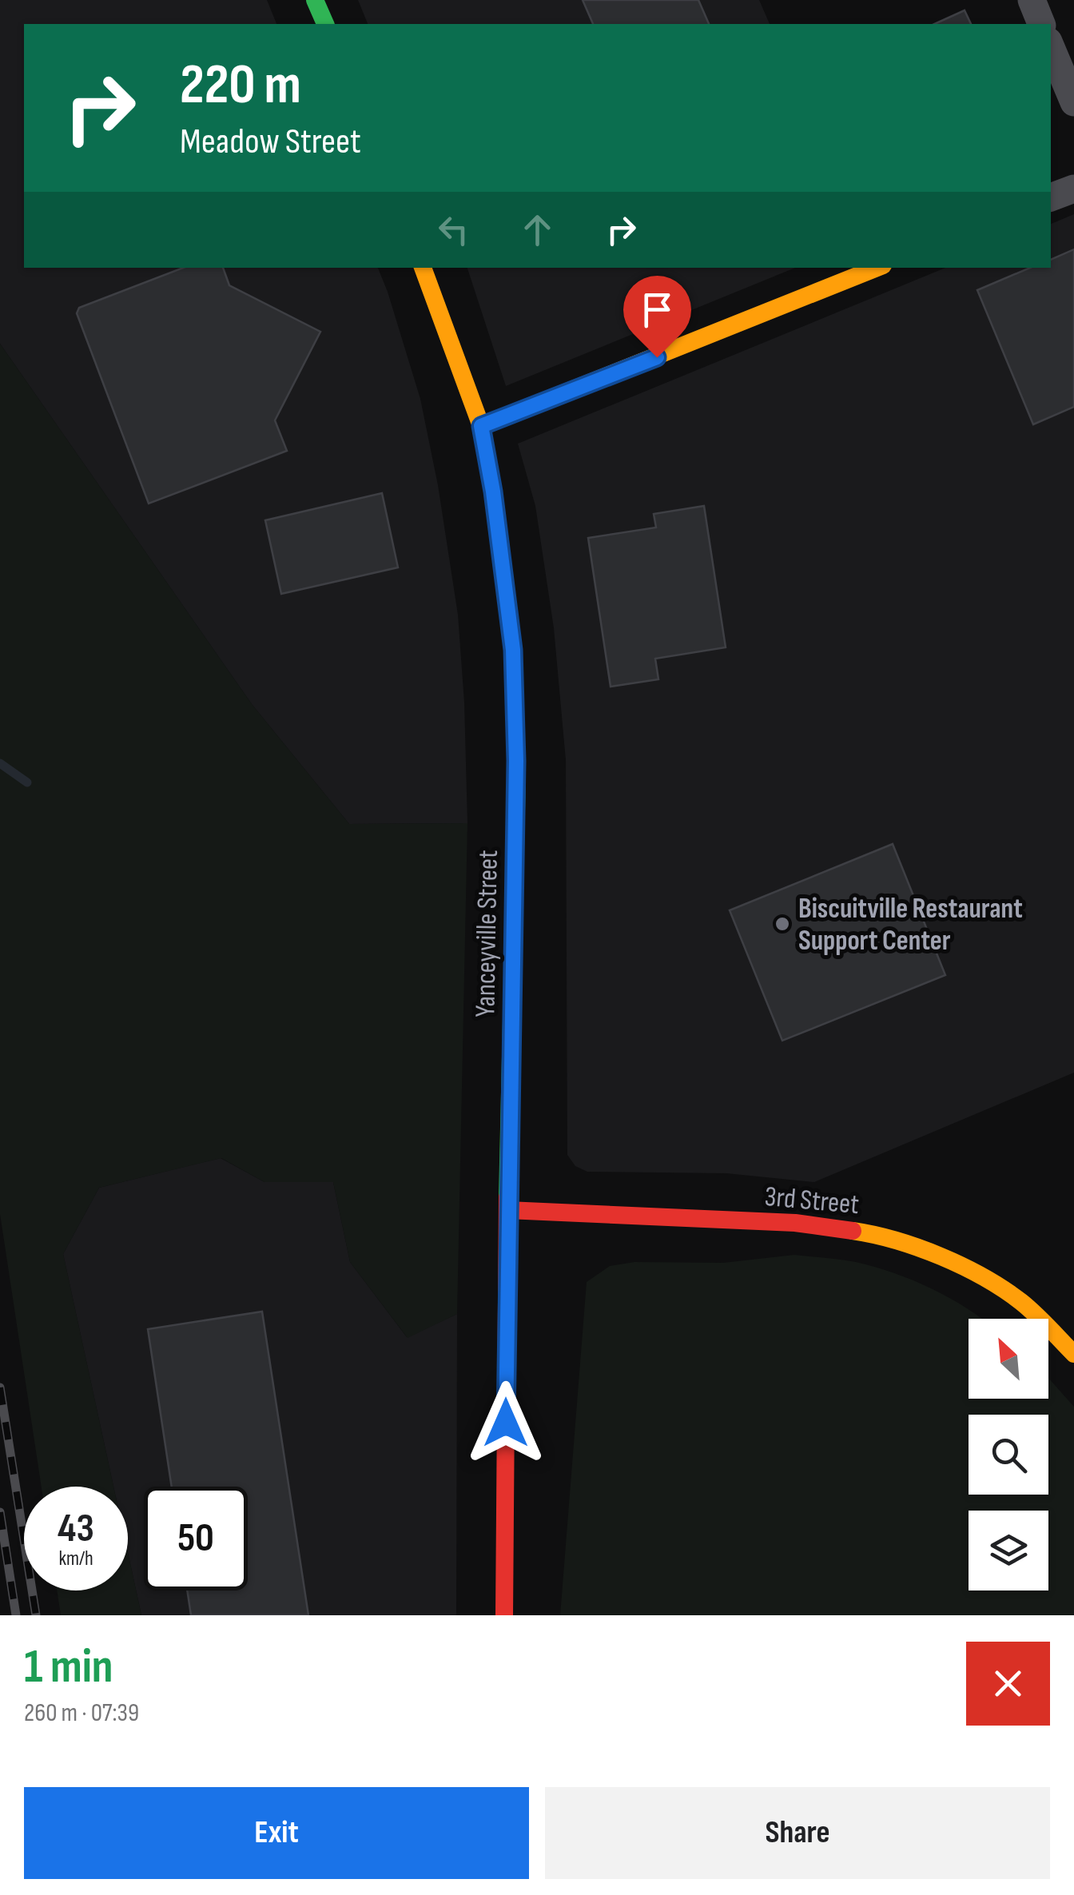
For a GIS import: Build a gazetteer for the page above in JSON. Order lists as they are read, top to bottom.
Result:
{
  "streets": {
    "main road": ["Yanceyville Street", "3rd Street"]
  },
  "crossings": [
    ["Yanceyville Street", "3rd Street"]
  ],
  "places": ["Biscuitville Restaurant Support Center"],
  "north": "top left",
  "page": {
    "turn": ["220 m", "Meadow Street"],
    "speed": "43 km/h",
    "limit": "50",
    "heading": ["1 min", "260 m · 07:39"],
    "buttons": ["Exit", "Share"]
  }
}
